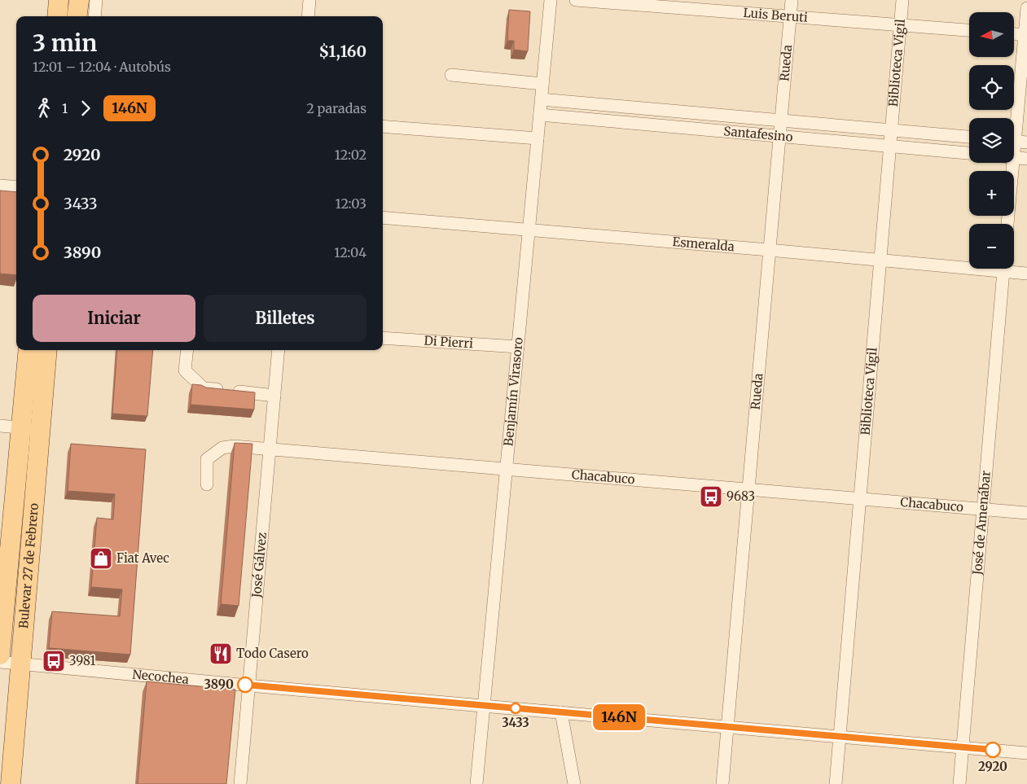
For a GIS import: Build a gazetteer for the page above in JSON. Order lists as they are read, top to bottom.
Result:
{
  "streets": {
    "main road": ["Bulevar 27 de Febrero"],
    "street": [
      "Luis Beruti",
      "Rueda",
      "Biblioteca Vigil",
      "Santafesino",
      "Esmeralda",
      "Di Pierri",
      "Benjamín Virasoro",
      "Chacabuco",
      "José de Amenábar",
      "José Gálvez",
      "Necochea"
    ]
  },
  "crossings": [
    ["Luis Beruti", "Rueda"],
    ["Luis Beruti", "Biblioteca Vigil"],
    ["Rueda", "Santafesino"],
    ["Rueda", "Esmeralda"],
    ["Rueda", "Chacabuco"],
    ["Rueda", "Necochea"],
    ["Biblioteca Vigil", "Santafesino"],
    ["Biblioteca Vigil", "Esmeralda"],
    ["Biblioteca Vigil", "Chacabuco"],
    ["Biblioteca Vigil", "Necochea"],
    ["Santafesino", "Benjamín Virasoro"],
    ["Esmeralda", "Benjamín Virasoro"],
    ["Di Pierri", "Benjamín Virasoro"],
    ["Benjamín Virasoro", "Chacabuco"],
    ["Benjamín Virasoro", "Necochea"],
    ["Chacabuco", "José de Amenábar"],
    ["Chacabuco", "José Gálvez"],
    ["José de Amenábar", "Necochea"],
    ["Bulevar 27 de Febrero", "Necochea"],
    ["José Gálvez", "Necochea"]
  ],
  "places": {
    "bus stop": ["9683", "3981"],
    "shop": ["Fiat Avec"],
    "restaurant": ["Todo Casero"],
    "other": ["3890", "3433", "2920"]
  },
  "lines": ["bus line 146N"],
  "north": "left",
  "page": {
    "on_map": "146N",
    "map_buttons": ["+", "−"],
    "heading": ["3 min", "12:01 – 12:04 · Autobús", "$1,160"],
    "legs": ["1", "146N", "2 paradas"],
    "list": [
      {
        "name": "2920",
        "value": "12:02"
      },
      {
        "name": "3433",
        "value": "12:03"
      },
      {
        "name": "3890",
        "value": "12:04"
      }
    ],
    "buttons": ["Iniciar", "Billetes"]
  }
}
